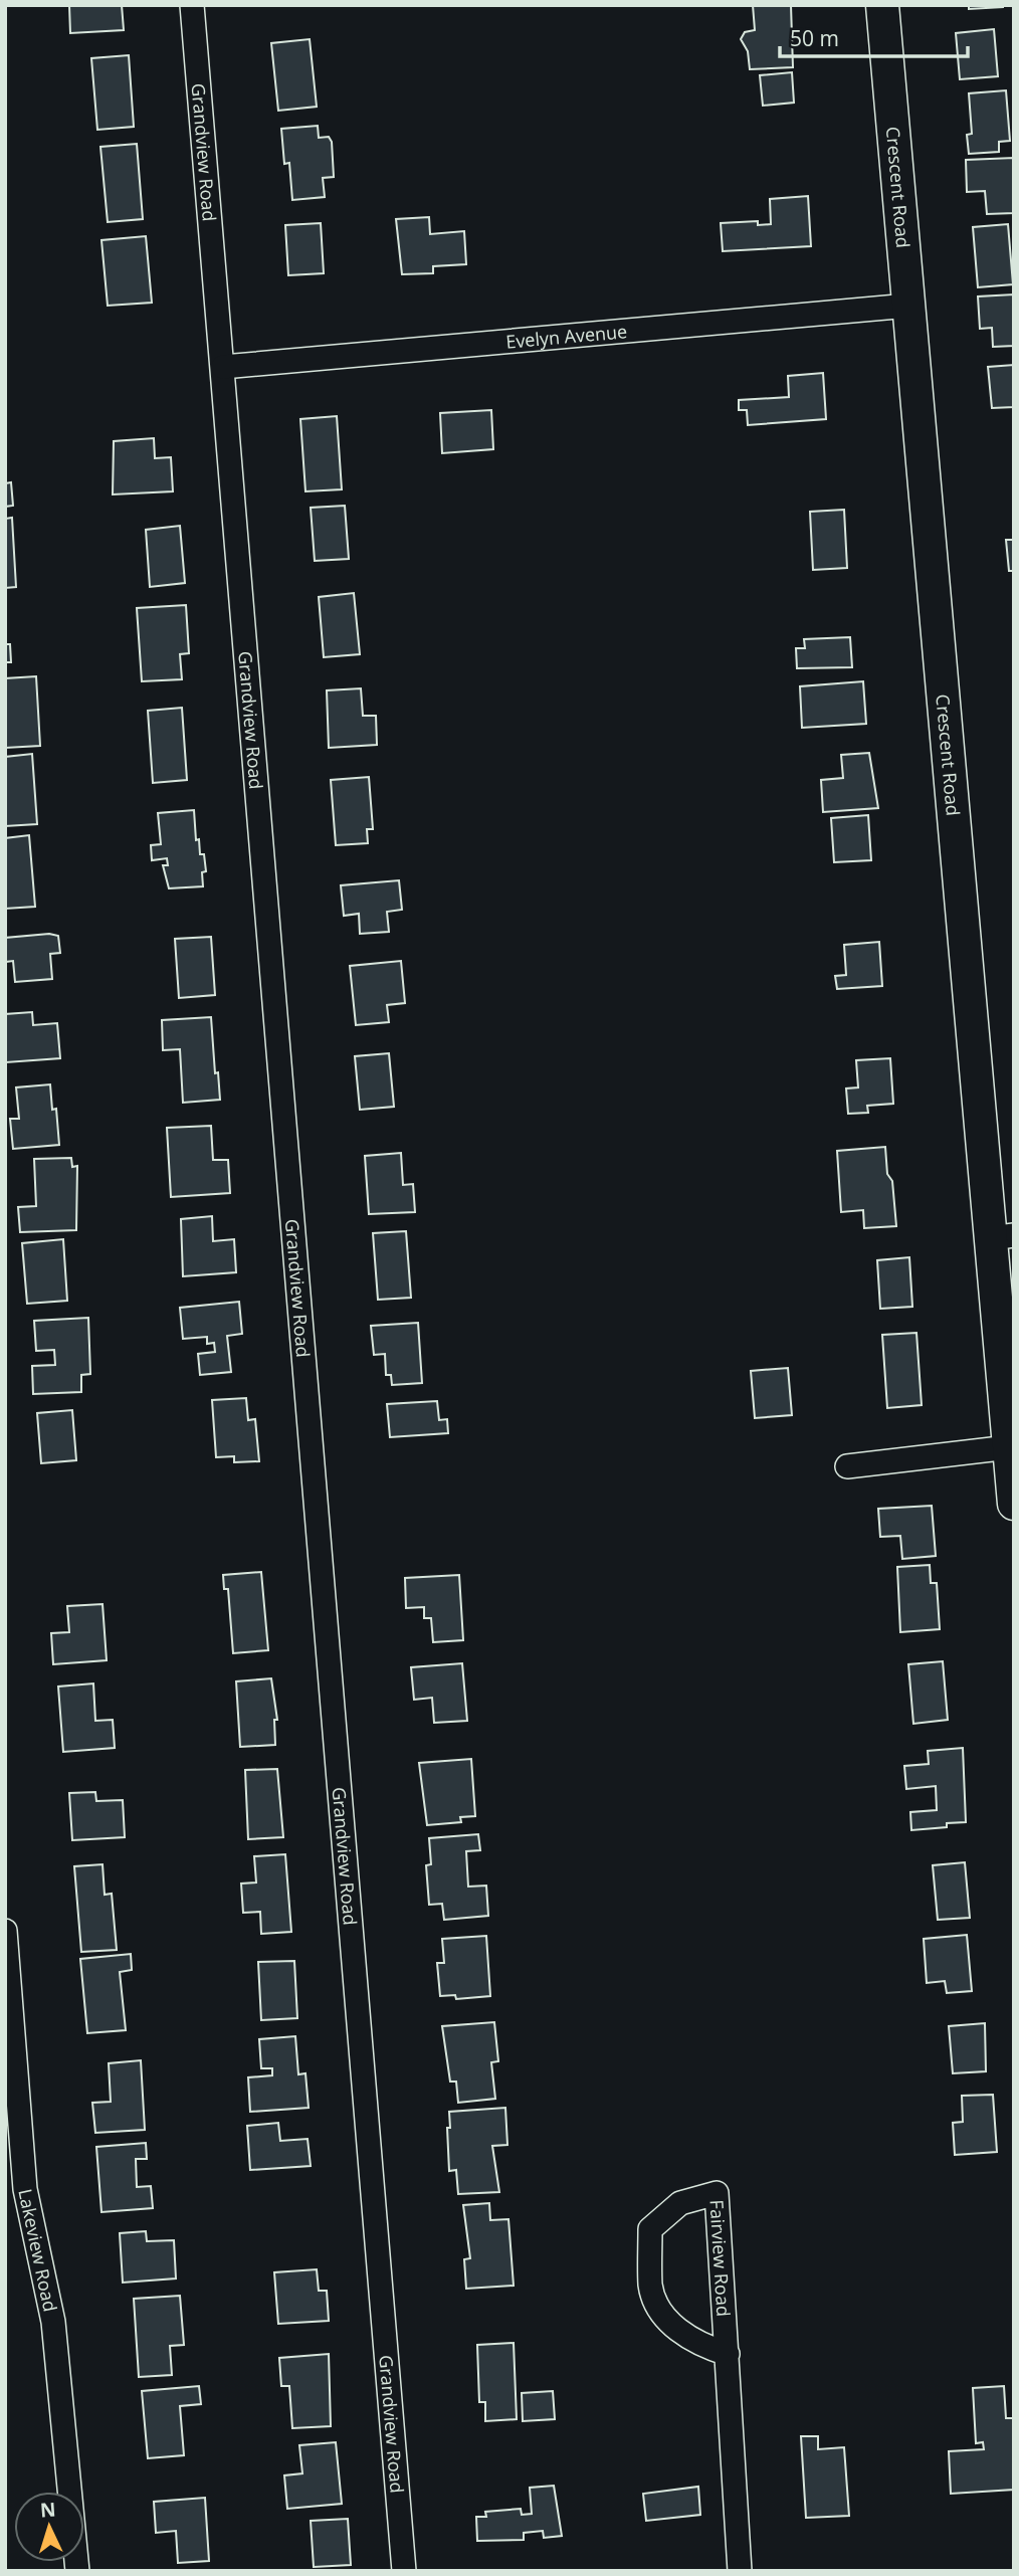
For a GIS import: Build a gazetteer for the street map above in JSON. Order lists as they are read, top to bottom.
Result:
{
  "streets": {
    "street": [
      "Grandview Road",
      "Crescent Road",
      "Evelyn Avenue",
      "Lakeview Road",
      "Fairview Road"
    ]
  },
  "crossings": [
    ["Grandview Road", "Evelyn Avenue"],
    ["Crescent Road", "Evelyn Avenue"]
  ],
  "scale_bar": "50 m",
  "north": "top"
}
